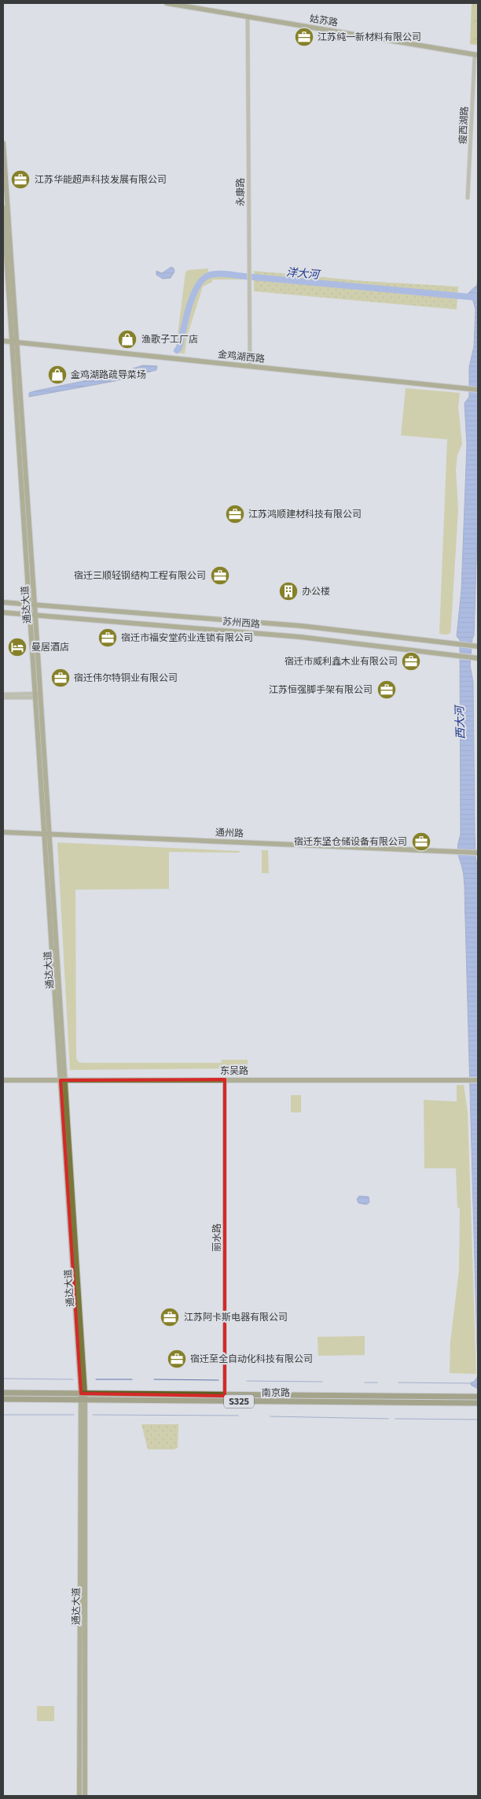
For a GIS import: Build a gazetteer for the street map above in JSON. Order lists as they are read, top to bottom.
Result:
{
  "streets": {
    "main road": [
      "姑苏路",
      "金鸡湖西路",
      "通达大道",
      "苏州西路",
      "通州路",
      "东吴路",
      "南京路",
      "S325"
    ],
    "street": ["瘦西湖路", "永康路", "丽水路"]
  },
  "crossings": [
    ["姑苏路", "瘦西湖路"],
    ["姑苏路", "永康路"],
    ["永康路", "金鸡湖西路"],
    ["金鸡湖西路", "通达大道"],
    ["通达大道", "苏州西路"],
    ["通达大道", "通州路"],
    ["通达大道", "东吴路"],
    ["通达大道", "南京路"],
    ["东吴路", "丽水路"],
    ["丽水路", "南京路"]
  ],
  "water": ["洋大河", "西大河"],
  "places": {
    "office": [
      "江苏纯一新材料有限公司",
      "江苏华能超声科技发展有限公司",
      "江苏鸿顺建材科技有限公司",
      "宿迁三顺轻钢结构工程有限公司",
      "宿迁市福安堂药业连锁有限公司",
      "宿迁市威利鑫木业有限公司",
      "宿迁伟尔特铜业有限公司",
      "江苏恒强脚手架有限公司",
      "宿迁东坚仓储设备有限公司",
      "江苏阿卡斯电器有限公司",
      "宿迁至全自动化科技有限公司"
    ],
    "shop": ["渔歌子工厂店", "金鸡湖路疏导菜场"],
    "building": ["办公楼"],
    "hotel": ["曼居酒店"]
  }
}
